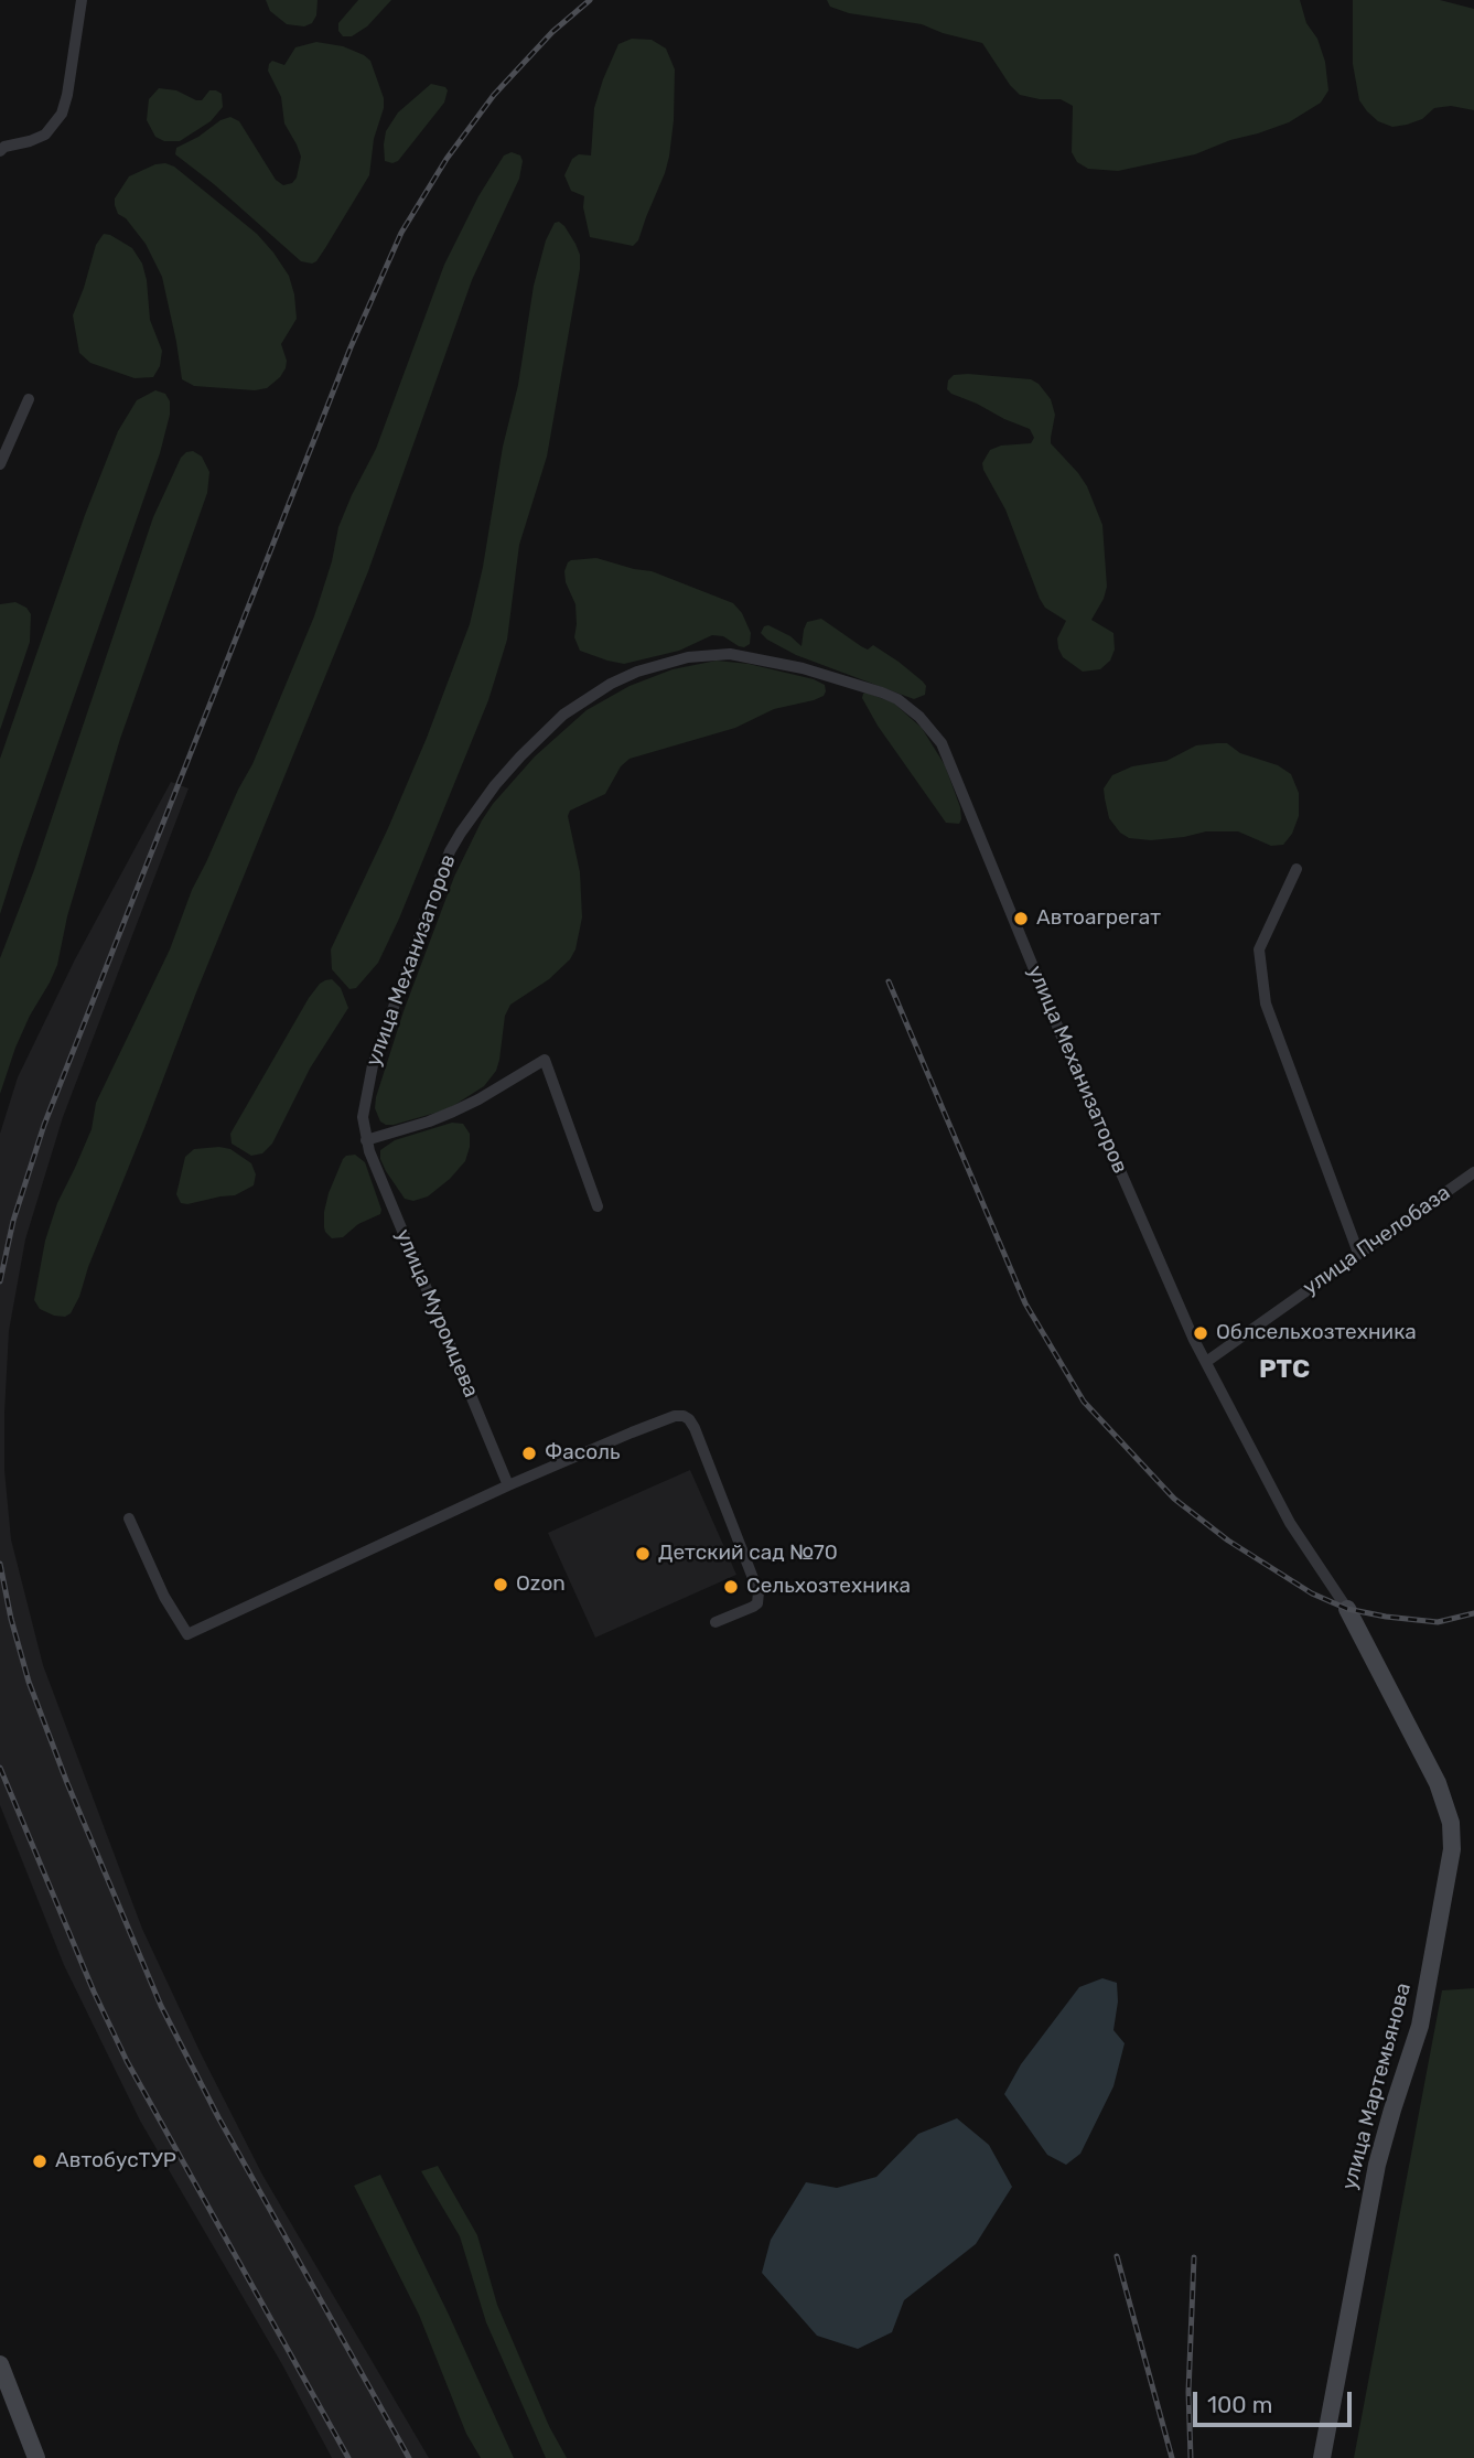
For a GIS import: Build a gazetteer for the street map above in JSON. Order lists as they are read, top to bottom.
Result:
{
  "streets": {
    "street": [
      "улица Механизаторов",
      "улица Пчелобаза",
      "улица Муромцева",
      "улица Мартемьянова"
    ]
  },
  "crossings": [
    ["улица Механизаторов", "улица Пчелобаза"],
    ["улица Механизаторов", "улица Муромцева"],
    ["улица Механизаторов", "улица Мартемьянова"]
  ],
  "districts": ["РТС"],
  "places": [
    "Автоагрегат",
    "Облсельхозтехника",
    "Фасоль",
    "Детский сад №70",
    "Ozon",
    "Сельхозтехника",
    "АвтобусТУР"
  ],
  "scale_bar": "100 m"
}
